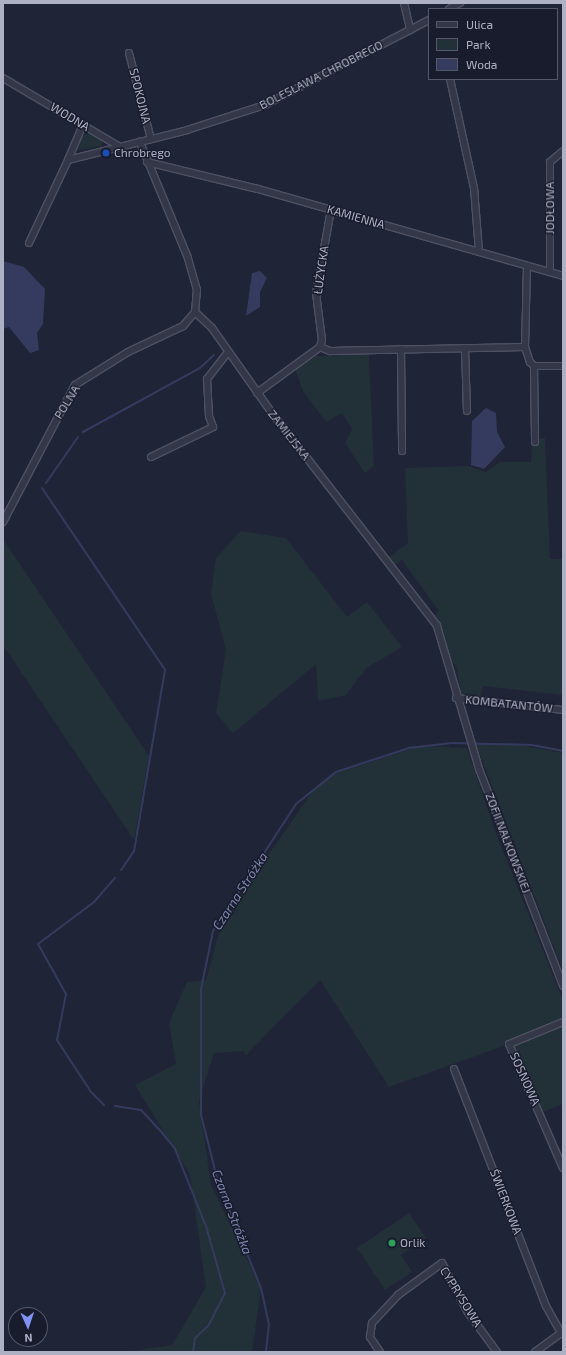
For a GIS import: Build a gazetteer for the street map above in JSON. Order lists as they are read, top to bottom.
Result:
{
  "streets": {
    "street": [
      "BOLESŁAWA CHROBREGO",
      "SPOKOJNA",
      "WODNA",
      "JODŁOWA",
      "KAMIENNA",
      "ŁUŻYCKA",
      "POLNA",
      "ZAMIEJSKA",
      "KOMBATANTÓW",
      "ZOFII NAŁKOWSKIEJ",
      "SOSNOWA",
      "ŚWIERKOWA",
      "CYPRYSOWA"
    ]
  },
  "crossings": [
    ["BOLESŁAWA CHROBREGO", "SPOKOJNA"],
    ["JODŁOWA", "KAMIENNA"],
    ["KAMIENNA", "ŁUŻYCKA"],
    ["POLNA", "ZAMIEJSKA"],
    ["ZAMIEJSKA", "KOMBATANTÓW"],
    ["ZAMIEJSKA", "ZOFII NAŁKOWSKIEJ"],
    ["KOMBATANTÓW", "ZOFII NAŁKOWSKIEJ"]
  ],
  "water": ["Czarna Stróżka"],
  "places": ["Chrobrego", "Orlik"],
  "legend": ["Ulica", "Park", "Woda"],
  "north": "bottom"
}
